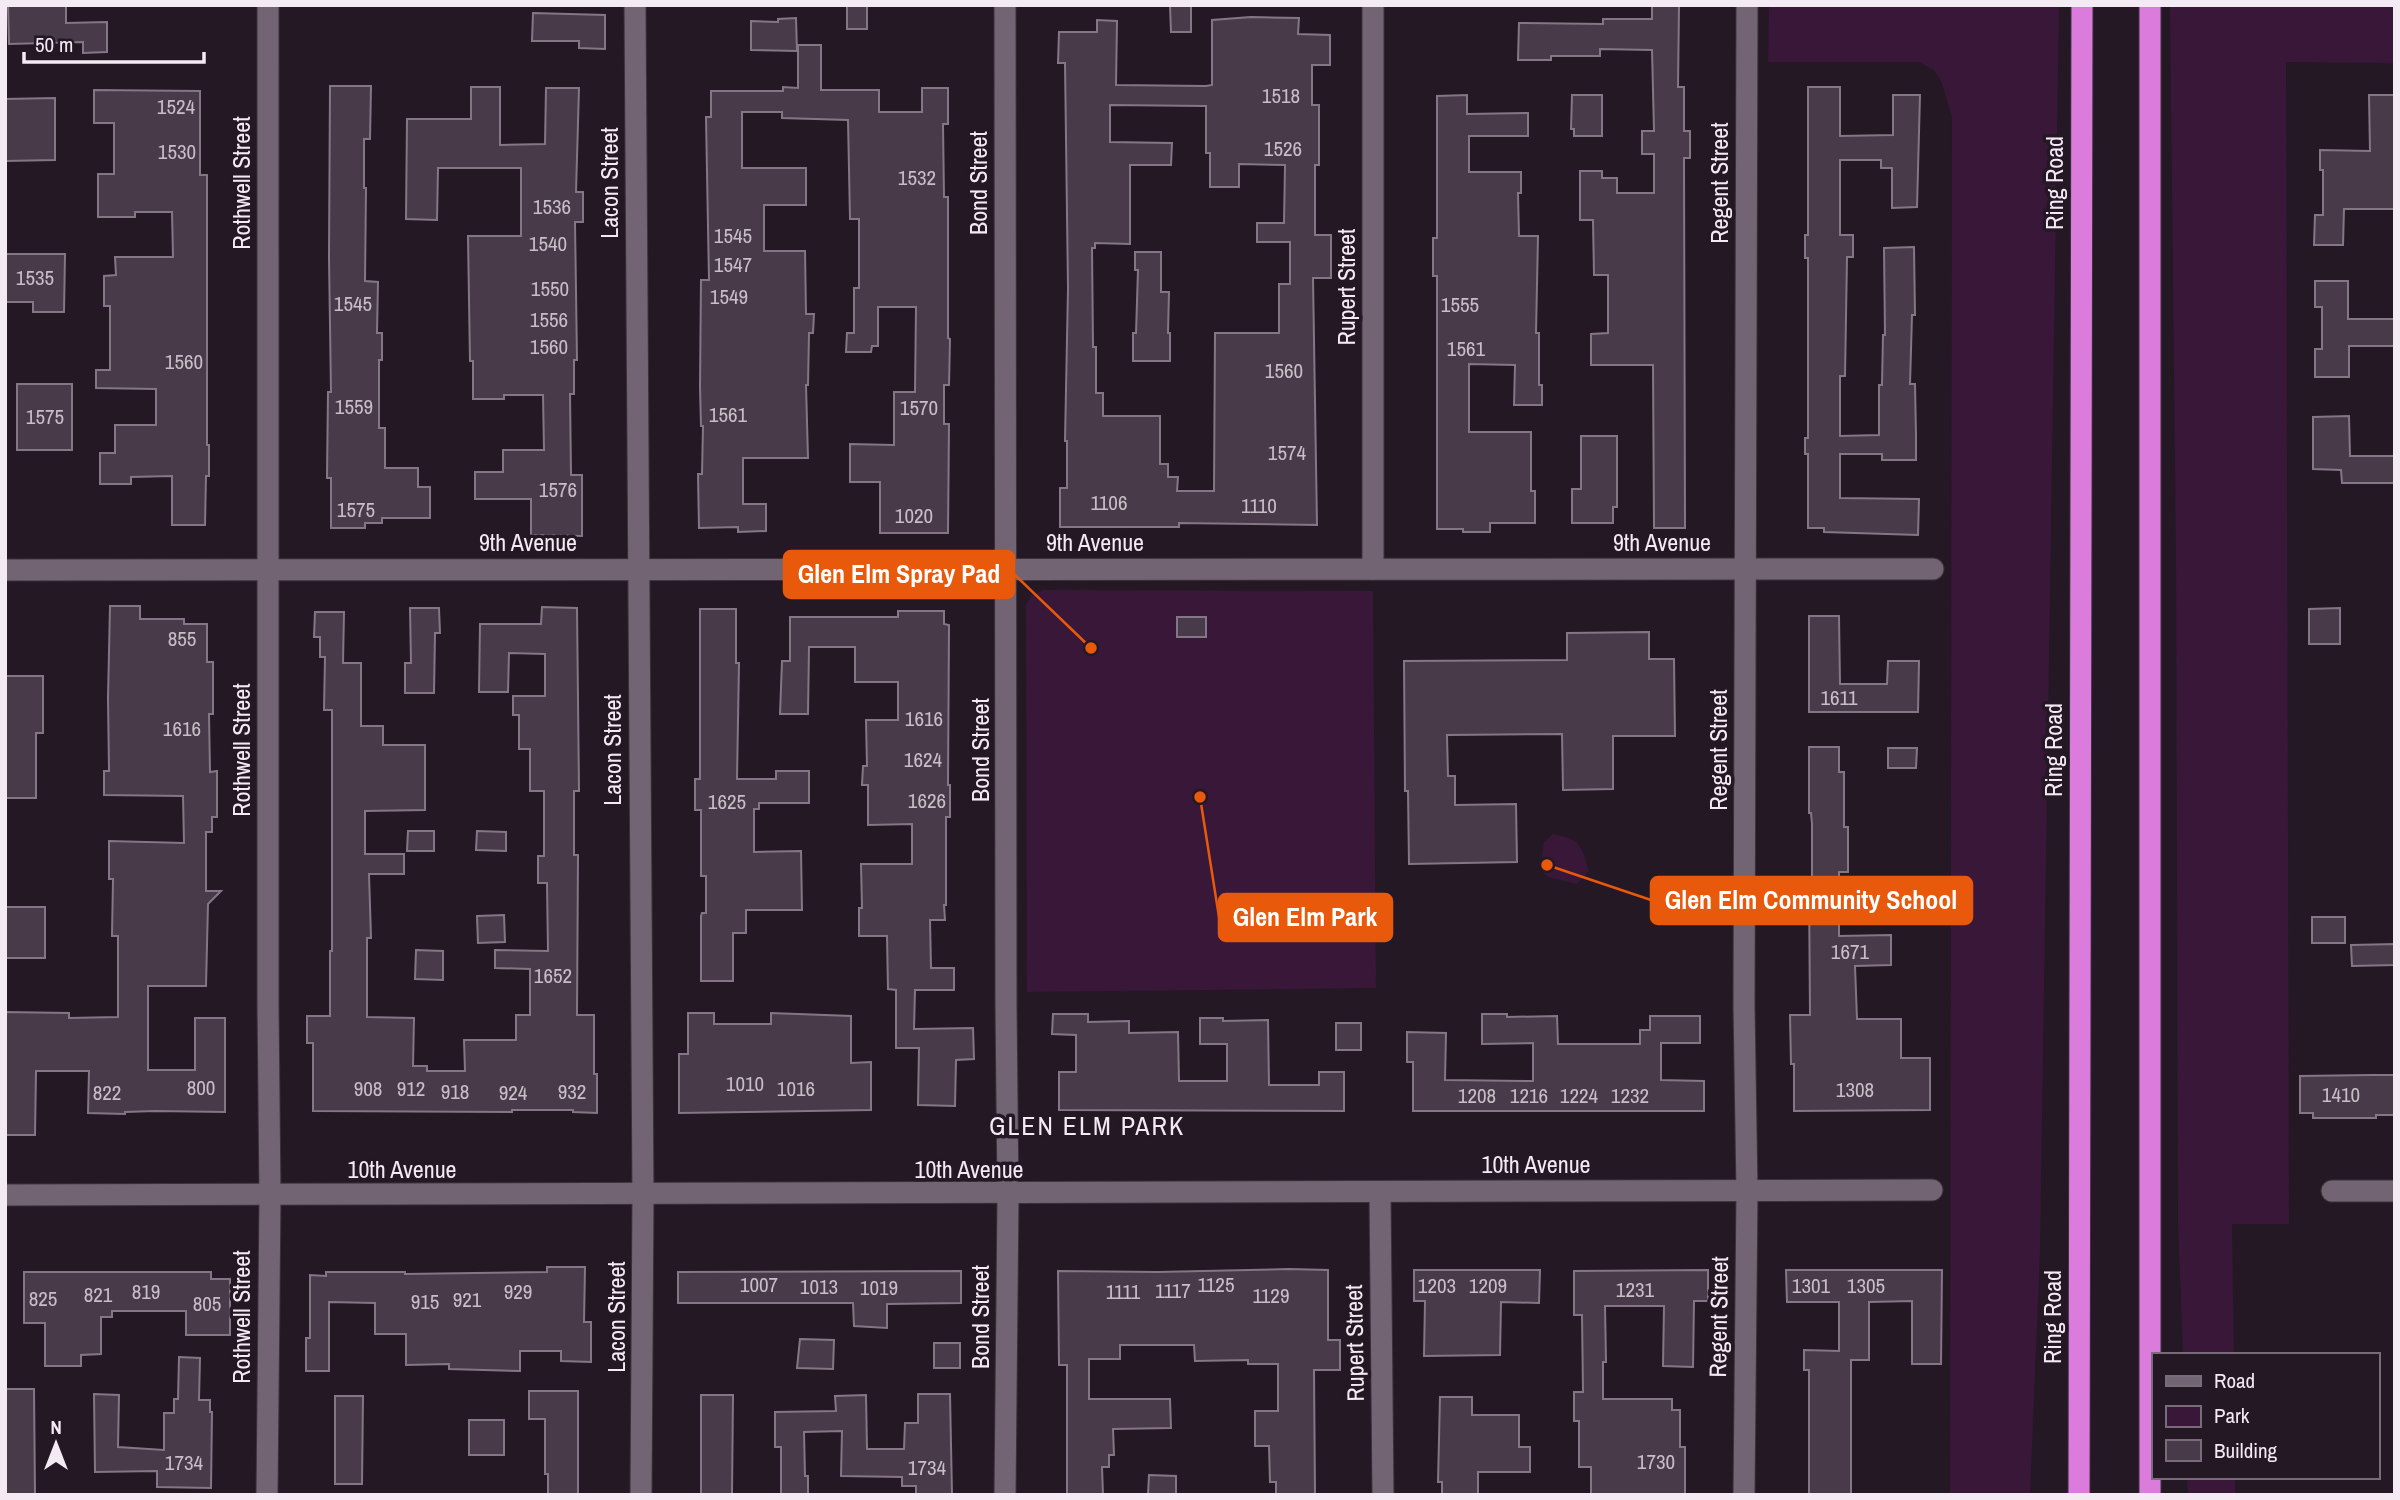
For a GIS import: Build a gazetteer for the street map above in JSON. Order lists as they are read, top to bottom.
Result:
{
  "streets": {
    "highway": ["Ring Road"],
    "street": [
      "Rothwell Street",
      "Lacon Street",
      "Bond Street",
      "Regent Street",
      "Rupert Street",
      "9th Avenue",
      "10th Avenue"
    ]
  },
  "crossings": [
    ["Rothwell Street", "9th Avenue"],
    ["Rothwell Street", "10th Avenue"],
    ["Lacon Street", "9th Avenue"],
    ["Lacon Street", "10th Avenue"],
    ["Bond Street", "9th Avenue"],
    ["Bond Street", "10th Avenue"],
    ["Regent Street", "9th Avenue"],
    ["Regent Street", "10th Avenue"],
    ["Rupert Street", "9th Avenue"],
    ["Rupert Street", "10th Avenue"]
  ],
  "districts": ["GLEN ELM PARK"],
  "places": ["Glen Elm Spray Pad", "Glen Elm Park", "Glen Elm Community School"],
  "house_numbers": [
    "1518",
    "1524",
    "1526",
    "1530",
    "1532",
    "1536",
    "1545",
    "1540",
    "1547",
    "1535",
    "1550",
    "1549",
    "1545",
    "1555",
    "1556",
    "1560",
    "1561",
    "1560",
    "1560",
    "1559",
    "1570",
    "1561",
    "1575",
    "1574",
    "1576",
    "1106",
    "1110",
    "1575",
    "1020",
    "855",
    "1611",
    "1616",
    "1616",
    "1624",
    "1626",
    "1625",
    "1671",
    "1652",
    "1010",
    "800",
    "908",
    "912",
    "1016",
    "1308",
    "918",
    "932",
    "822",
    "924",
    "1410",
    "1208",
    "1216",
    "1224",
    "1232",
    "1007",
    "1125",
    "1203",
    "1209",
    "1301",
    "1305",
    "1013",
    "1019",
    "1231",
    "1117",
    "819",
    "929",
    "1111",
    "821",
    "1129",
    "825",
    "921",
    "915",
    "805",
    "1730",
    "1734",
    "1734"
  ],
  "legend": ["Road", "Park", "Building"],
  "scale_bar": "50 m",
  "north": "top"
}
